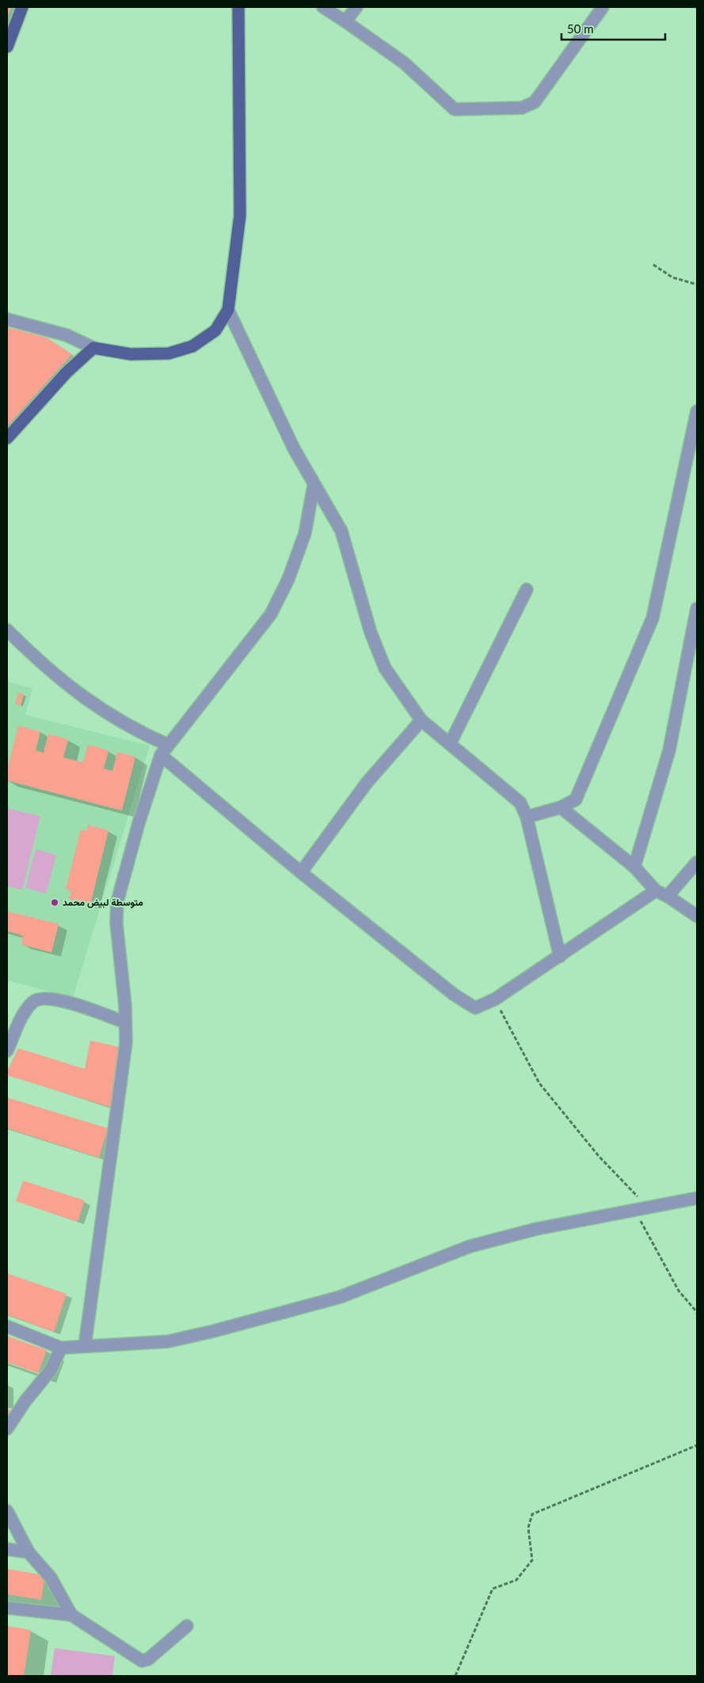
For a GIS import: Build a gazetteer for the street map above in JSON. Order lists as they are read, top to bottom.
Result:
{
  "places": ["متوسطة لبيض محمد"],
  "scale_bar": "50 m"
}
